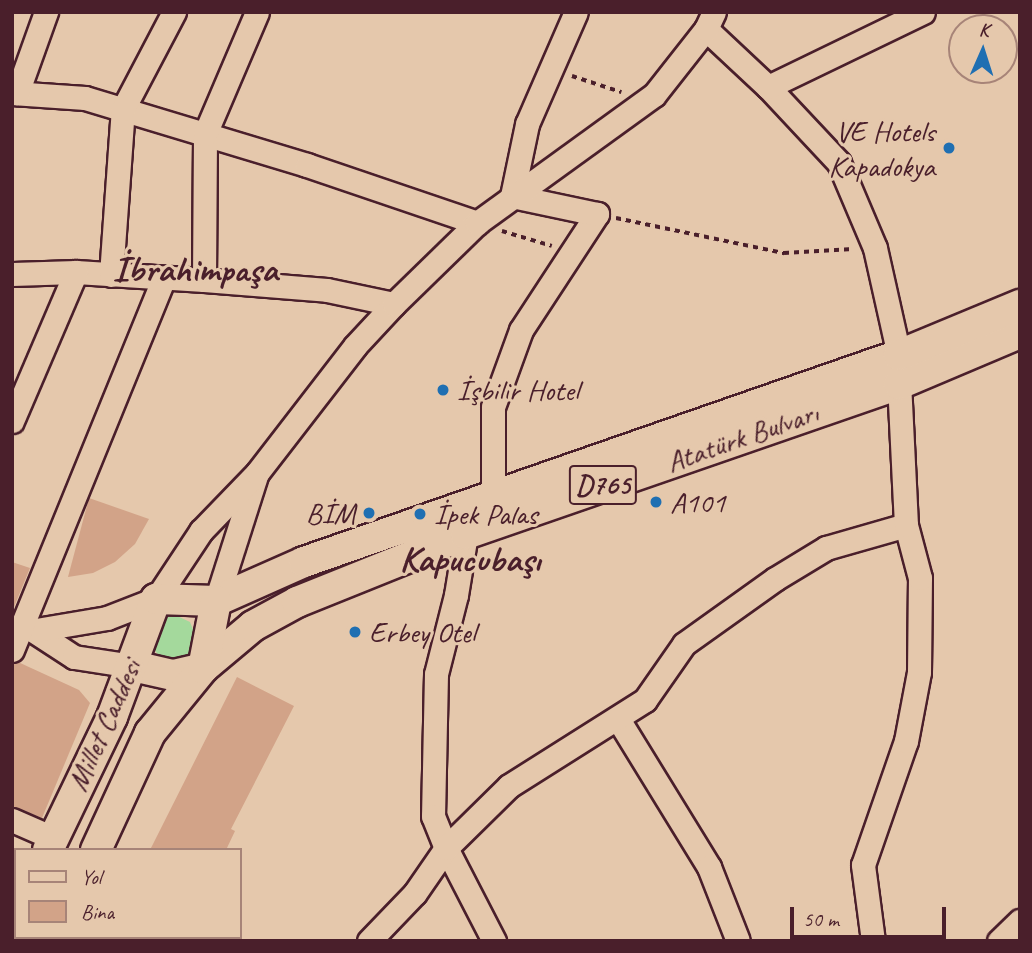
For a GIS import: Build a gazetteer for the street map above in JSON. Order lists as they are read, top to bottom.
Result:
{
  "streets": {
    "main road": ["Atatürk Bulvarı", "D765", "Millet Caddesi"]
  },
  "crossings": [
    ["Atatürk Bulvarı", "Millet Caddesi"]
  ],
  "districts": ["İbrahimpaşa", "Kapucubaşı"],
  "places": [
    "VE Hotels Kapadokya",
    "İşbilir Hotel",
    "A101",
    "BİM",
    "İpek Palas",
    "Erbey Otel"
  ],
  "legend": ["Yol", "Bina"],
  "scale_bar": "50 m",
  "north": "top"
}
